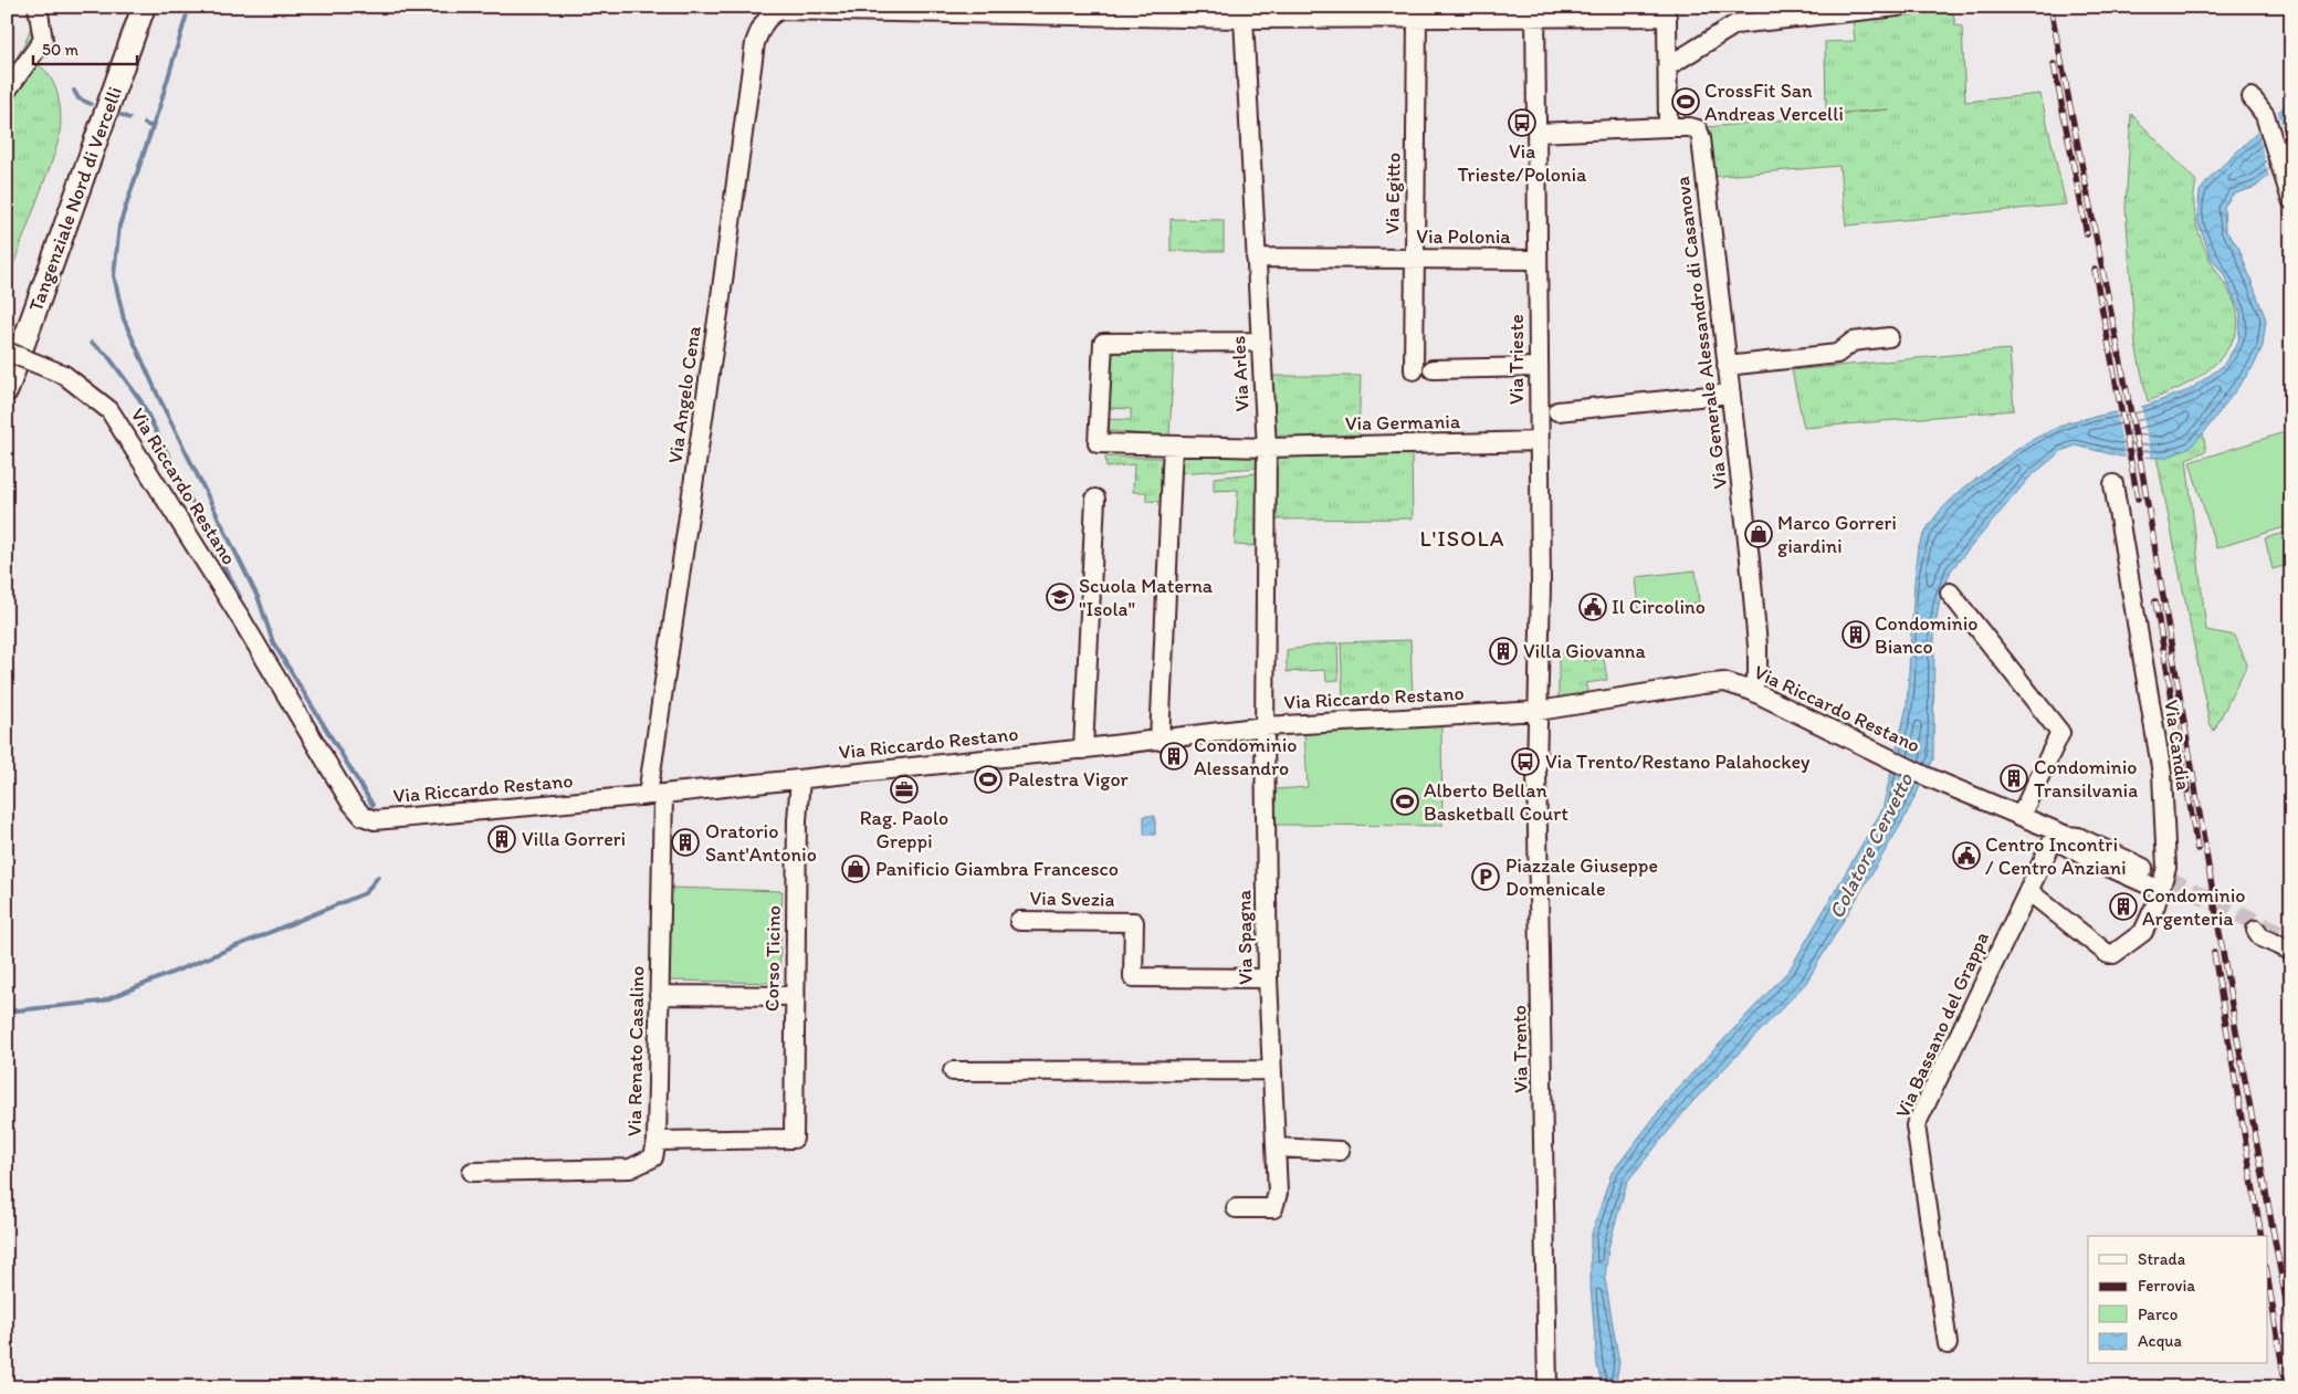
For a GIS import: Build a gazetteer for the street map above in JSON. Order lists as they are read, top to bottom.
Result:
{
  "streets": {
    "main road": ["Tangenziale Nord di Vercelli"],
    "street": [
      "Via Egitto",
      "Via Polonia",
      "Via Generale Alessandro di Casanova",
      "Via Trieste",
      "Via Arles",
      "Via Angelo Cena",
      "Via Germania",
      "Via Riccardo Restano",
      "Via Candia",
      "Via Svezia",
      "Via Spagna",
      "Corso Ticino",
      "Via Bassano del Grappa",
      "Via Trento",
      "Via Renato Casalino"
    ]
  },
  "crossings": [
    ["Via Egitto", "Via Polonia"],
    ["Via Polonia", "Via Trieste"],
    ["Via Polonia", "Via Arles"],
    ["Via Generale Alessandro di Casanova", "Via Trieste"],
    ["Via Generale Alessandro di Casanova", "Via Riccardo Restano"],
    ["Via Trieste", "Via Germania"],
    ["Via Trieste", "Via Riccardo Restano"],
    ["Via Trieste", "Via Trento"],
    ["Via Arles", "Via Angelo Cena"],
    ["Via Arles", "Via Germania"],
    ["Via Arles", "Via Riccardo Restano"],
    ["Via Arles", "Via Spagna"],
    ["Via Angelo Cena", "Via Riccardo Restano"],
    ["Via Angelo Cena", "Via Renato Casalino"],
    ["Via Riccardo Restano", "Via Candia"],
    ["Via Riccardo Restano", "Via Spagna"],
    ["Via Riccardo Restano", "Corso Ticino"],
    ["Via Riccardo Restano", "Via Bassano del Grappa"],
    ["Via Riccardo Restano", "Via Trento"],
    ["Via Riccardo Restano", "Via Renato Casalino"],
    ["Via Candia", "Via Bassano del Grappa"],
    ["Via Svezia", "Via Spagna"],
    ["Corso Ticino", "Via Renato Casalino"]
  ],
  "districts": ["L'ISOLA"],
  "water": ["Colatore Cervetto"],
  "places": {
    "sports": ["CrossFit San Andreas Vercelli", "Palestra Vigor", "Alberto Bellan Basketball Court"],
    "bus stop": ["Via Trieste/Polonia", "Via Trento/Restano Palahockey"],
    "shop": ["Marco Gorreri giardini", "Panificio Giambra Francesco"],
    "school or university": ["Scuola Materna \"Isola\""],
    "public building": ["Il Circolino", "Centro Incontri / Centro Anziani"],
    "building": [
      "Condominio Bianco",
      "Villa Giovanna",
      "Condominio Alessandro",
      "Condominio Transilvania",
      "Villa Gorreri",
      "Oratorio Sant'Antonio",
      "Condominio Argenteria"
    ],
    "office": ["Rag. Paolo Greppi"],
    "parking": ["Piazzale Giuseppe Domenicale"]
  },
  "legend": [
    "Strada",
    "Ferrovia",
    "Parco",
    "Acqua"
  ],
  "scale_bar": "50 m"
}
